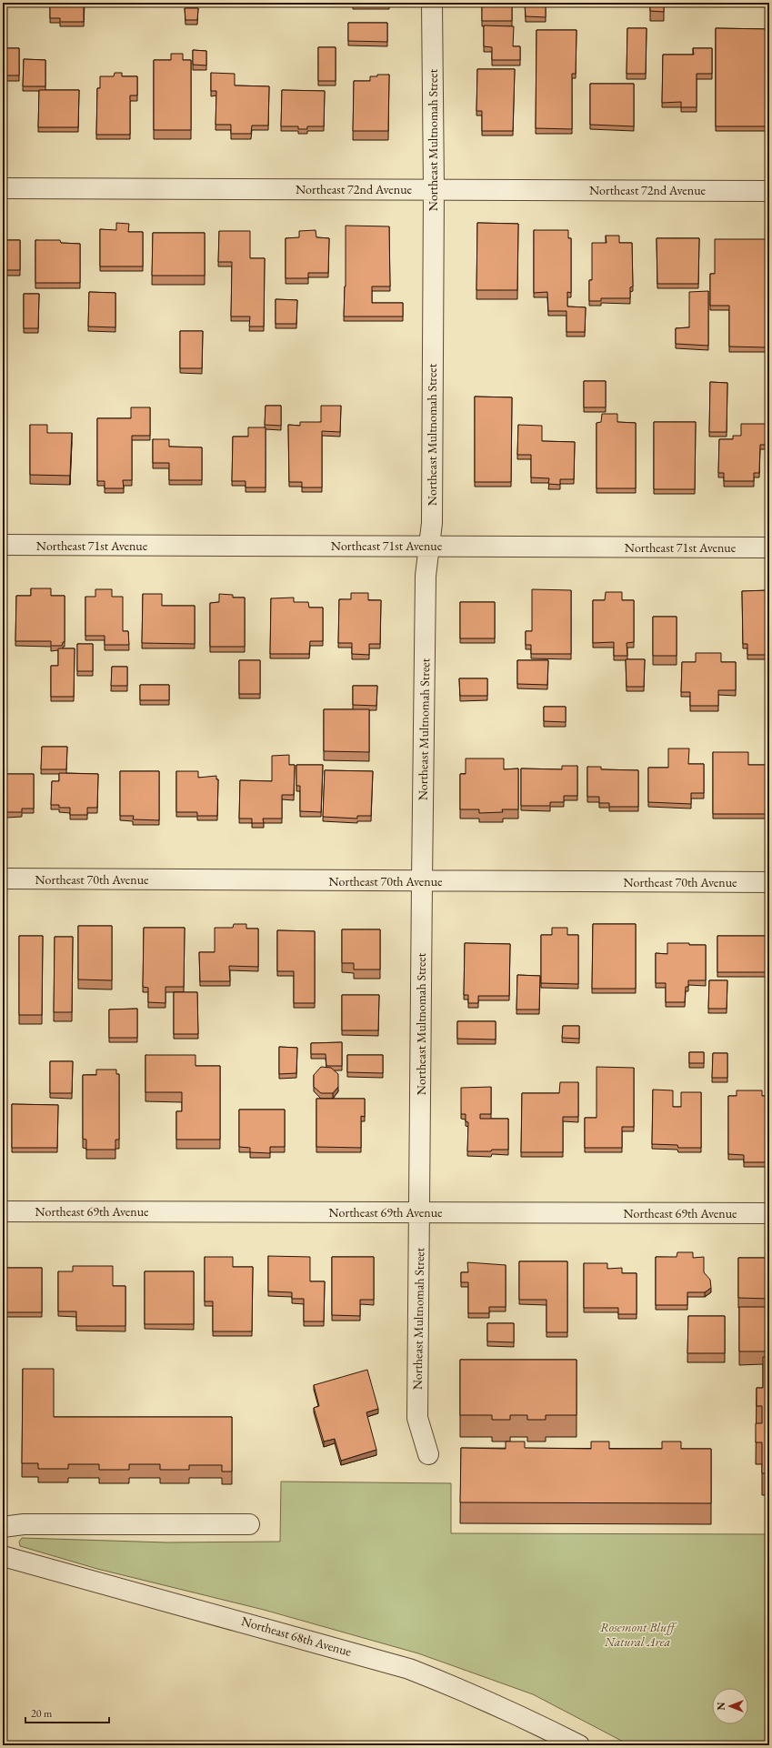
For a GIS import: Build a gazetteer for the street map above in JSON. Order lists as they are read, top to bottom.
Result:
{
  "streets": {
    "street": [
      "Northeast Multnomah Street",
      "Northeast 72nd Avenue",
      "Northeast 71st Avenue",
      "Northeast 70th Avenue",
      "Northeast 69th Avenue",
      "Northeast 68th Avenue"
    ]
  },
  "crossings": [
    ["Northeast Multnomah Street", "Northeast 72nd Avenue"],
    ["Northeast Multnomah Street", "Northeast 71st Avenue"],
    ["Northeast Multnomah Street", "Northeast 70th Avenue"],
    ["Northeast Multnomah Street", "Northeast 69th Avenue"]
  ],
  "parks": ["Rosemont Bluff Natural Area"],
  "scale_bar": "20 m",
  "north": "left"
}
